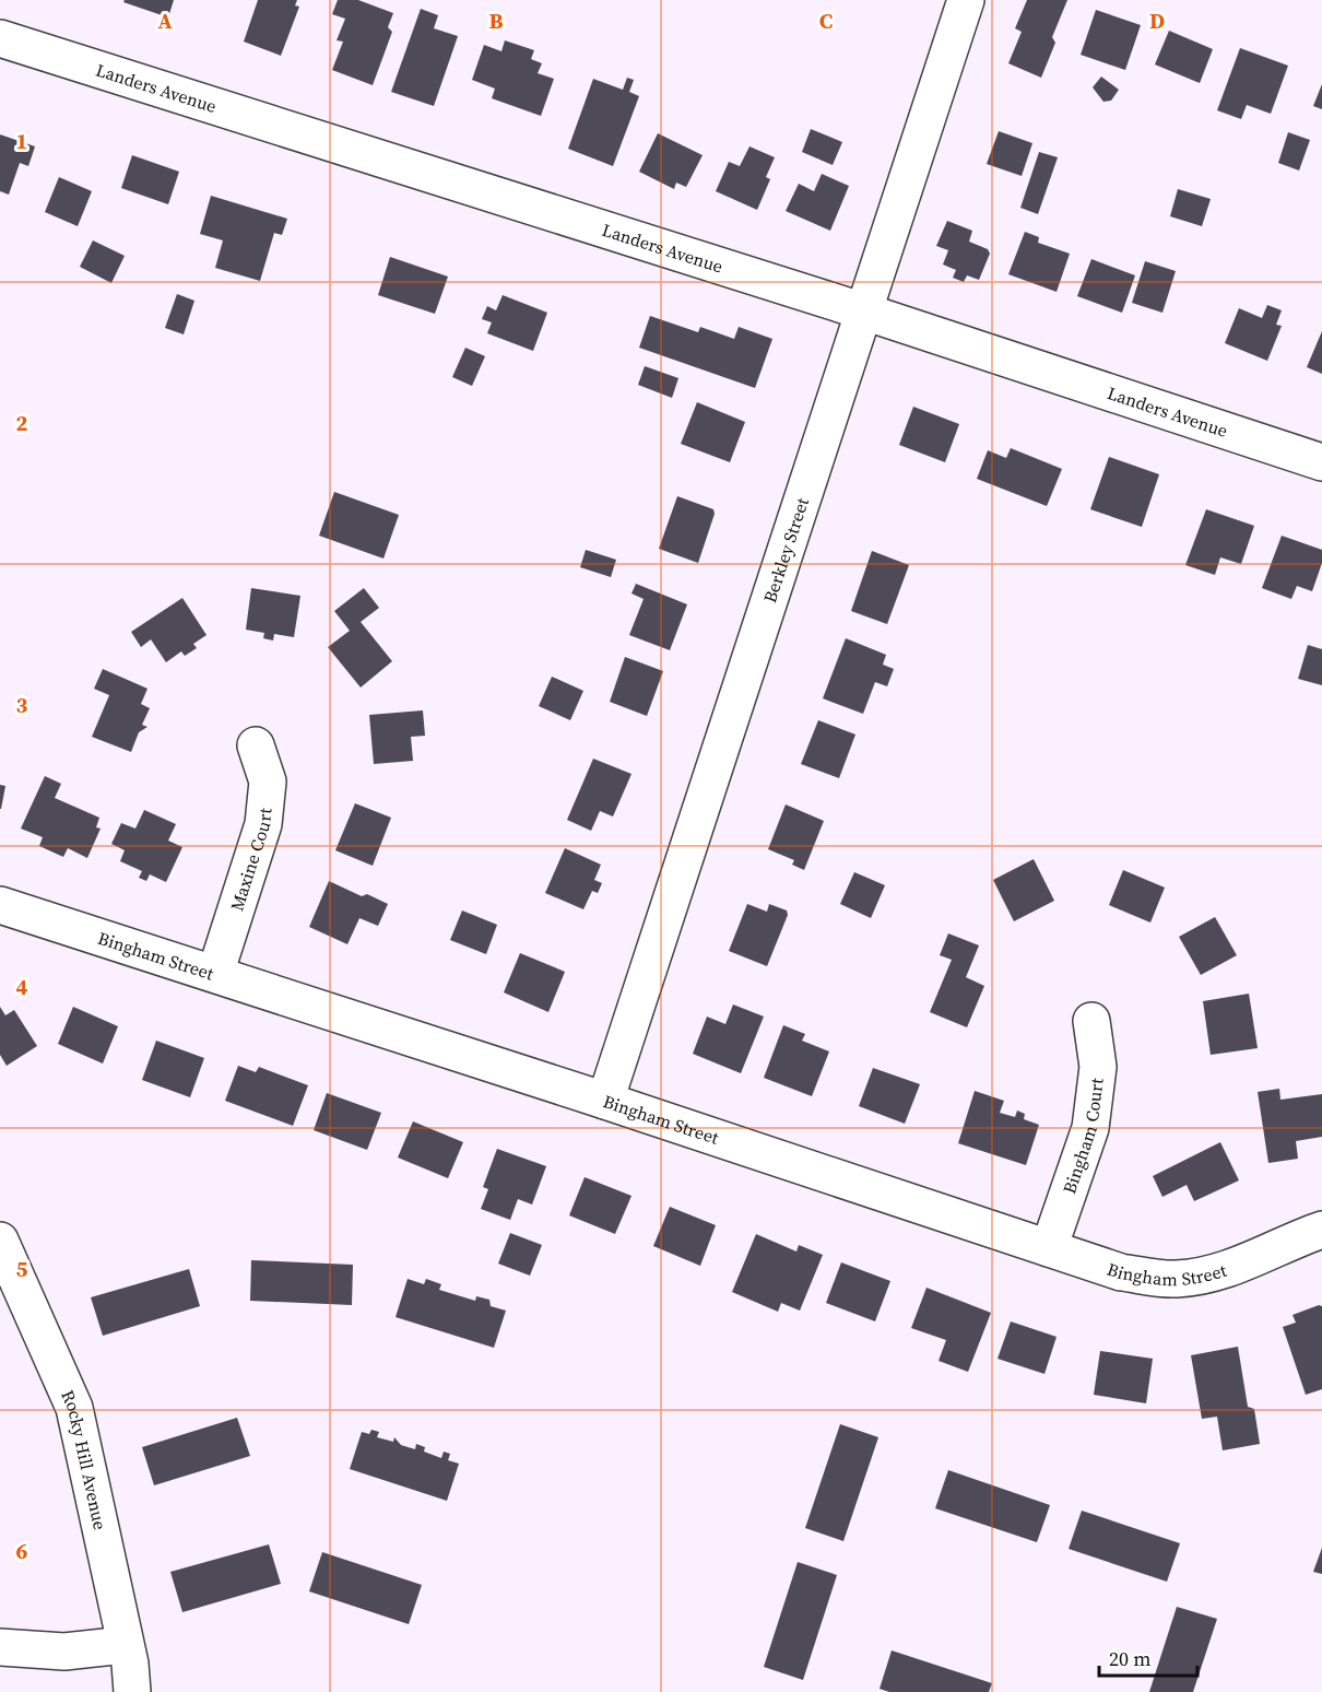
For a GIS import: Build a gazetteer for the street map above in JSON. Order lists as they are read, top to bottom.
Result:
{
  "streets": {
    "street": [
      "Landers Avenue",
      "Berkley Street",
      "Maxine Court",
      "Bingham Street",
      "Bingham Court",
      "Rocky Hill Avenue"
    ]
  },
  "crossings": [
    ["Landers Avenue", "Berkley Street"],
    ["Berkley Street", "Bingham Street"],
    ["Maxine Court", "Bingham Street"],
    ["Bingham Street", "Bingham Court"]
  ],
  "scale_bar": "20 m",
  "grid": {
    "columns": [
      "A",
      "B",
      "C",
      "D"
    ],
    "rows": [
      "1",
      "2",
      "3",
      "4",
      "5",
      "6"
    ]
  }
}
